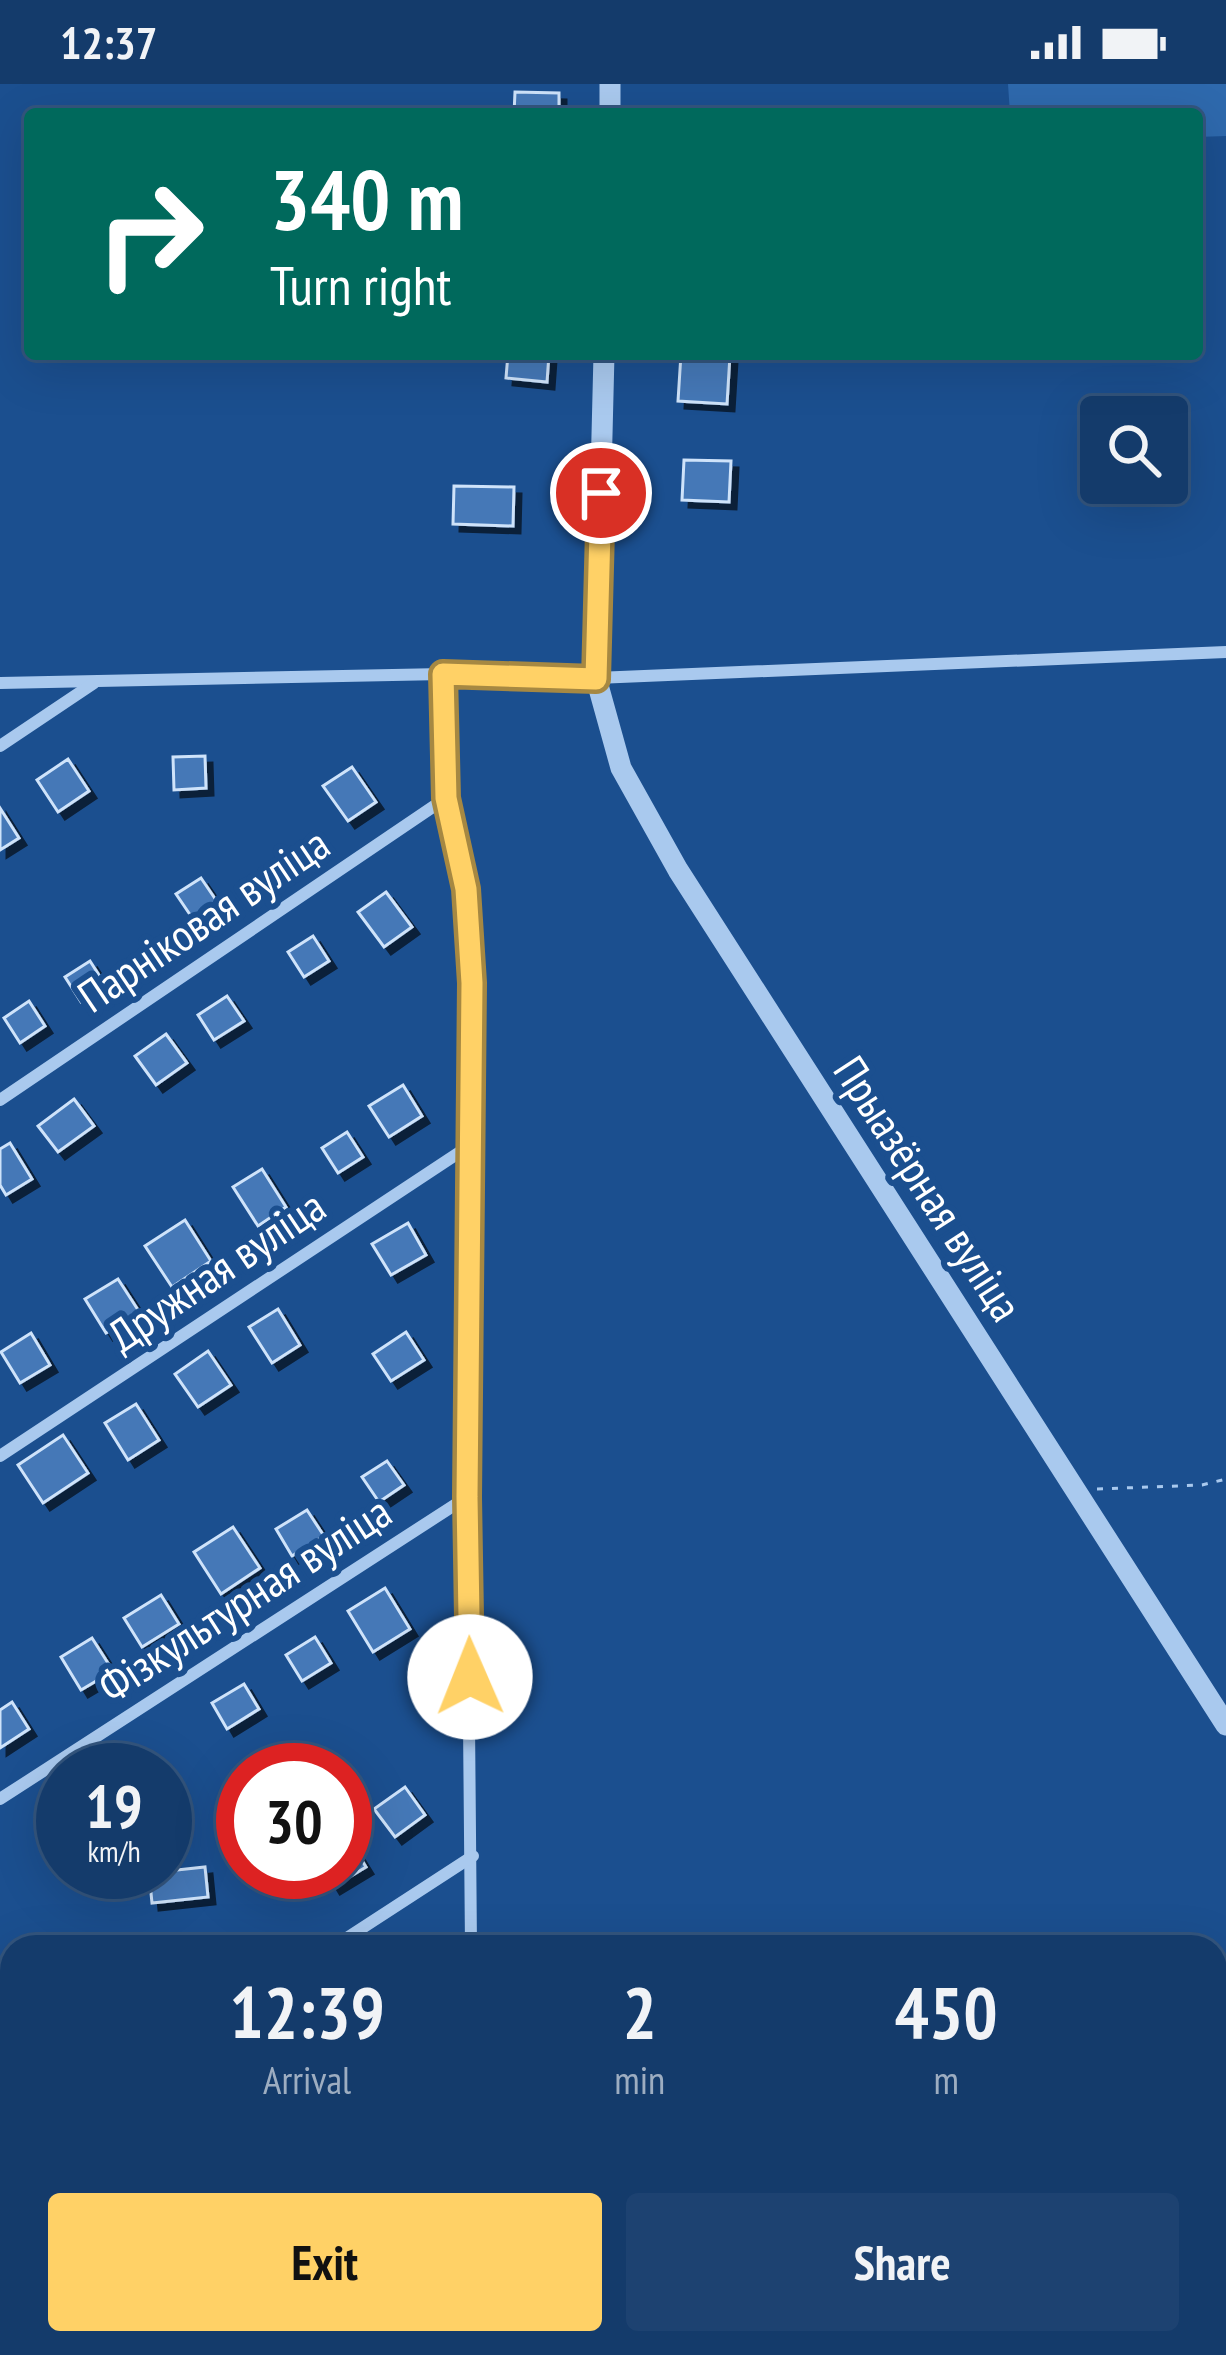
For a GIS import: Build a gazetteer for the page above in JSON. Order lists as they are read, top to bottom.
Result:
{
  "streets": {
    "street": [
      "Парніковая вуліца",
      "Прыазёрная вуліца",
      "Дружная вуліца",
      "Фізкультурная вуліца"
    ]
  },
  "page": {
    "status": "12:37",
    "turn": ["340 m", "Turn right"],
    "speed": "19 km/h",
    "limit": "30",
    "eta": [
      "12:39",
      "Arrival",
      "2",
      "min",
      "450",
      "m"
    ],
    "buttons": ["Exit", "Share"]
  }
}
